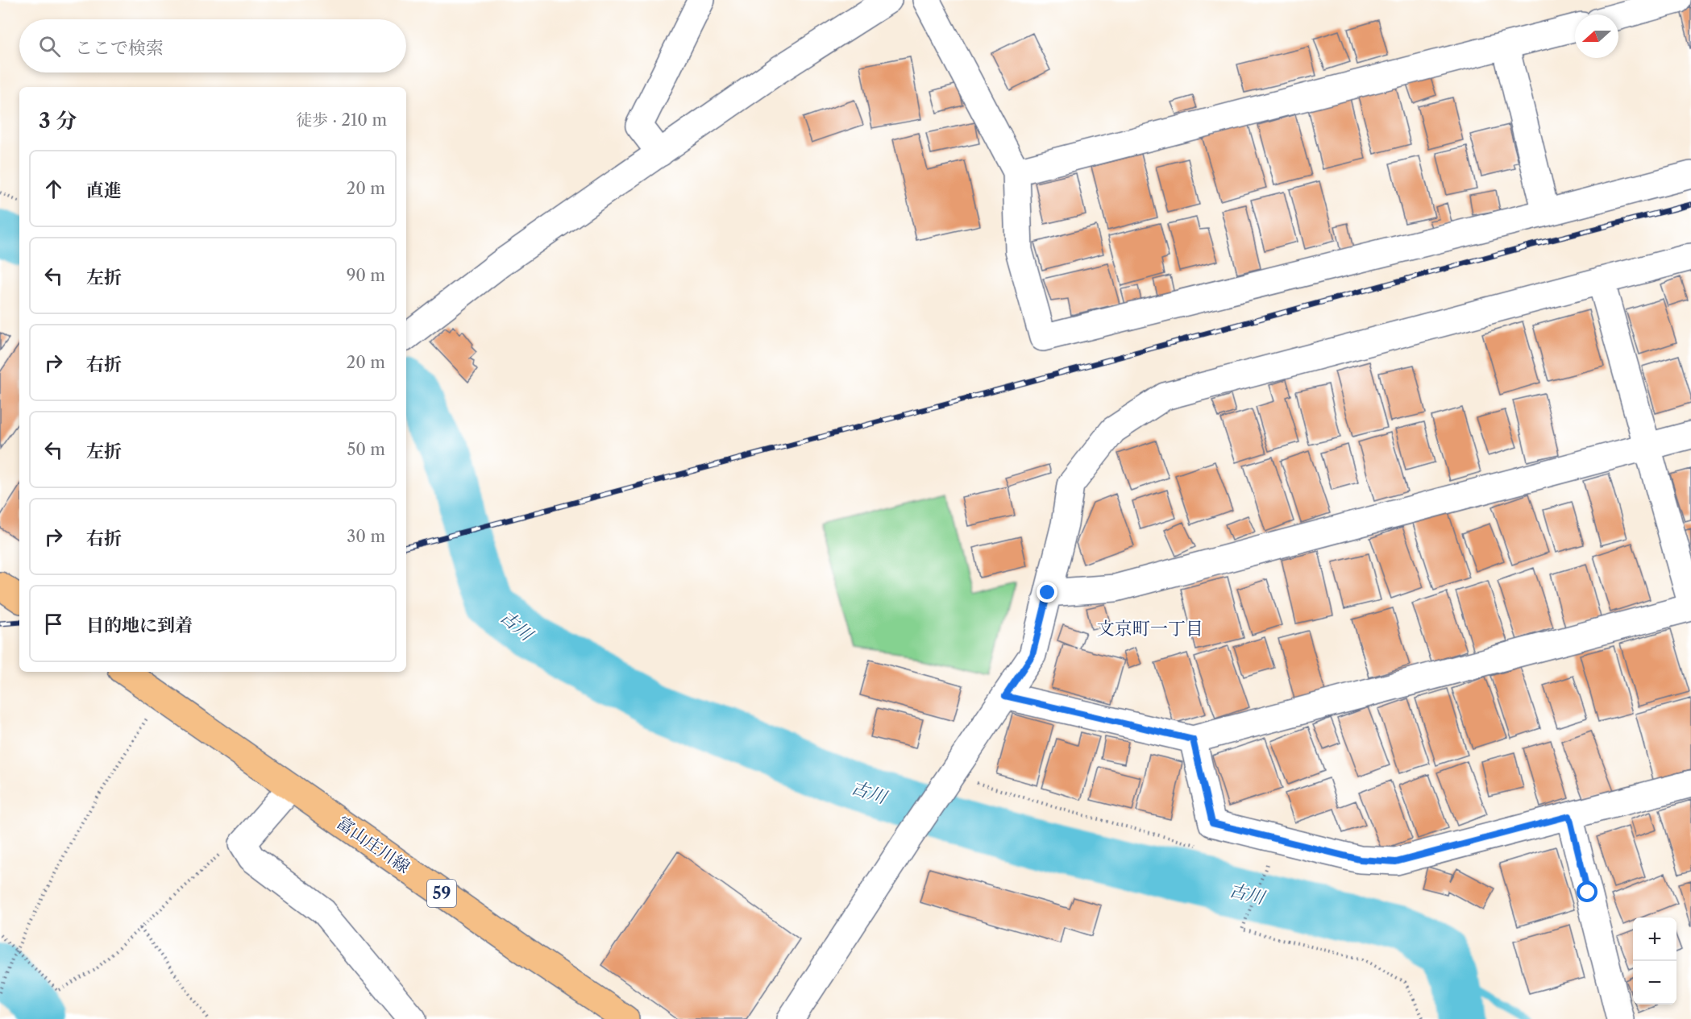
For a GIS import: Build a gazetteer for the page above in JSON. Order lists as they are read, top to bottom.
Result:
{
  "streets": {
    "main road": ["富山庄川線", "59"]
  },
  "districts": ["文京町一丁目"],
  "water": ["古川"],
  "north": "left",
  "page": {
    "search": "ここで検索",
    "heading": ["3 分", "徒歩 · 210 m"],
    "list": [
      ["直進", "20 m"],
      ["左折", "90 m"],
      ["右折", "20 m"],
      ["左折", "50 m"],
      ["右折", "30 m"],
      "目的地に到着"
    ],
    "map_buttons": ["+", "−"]
  }
}
